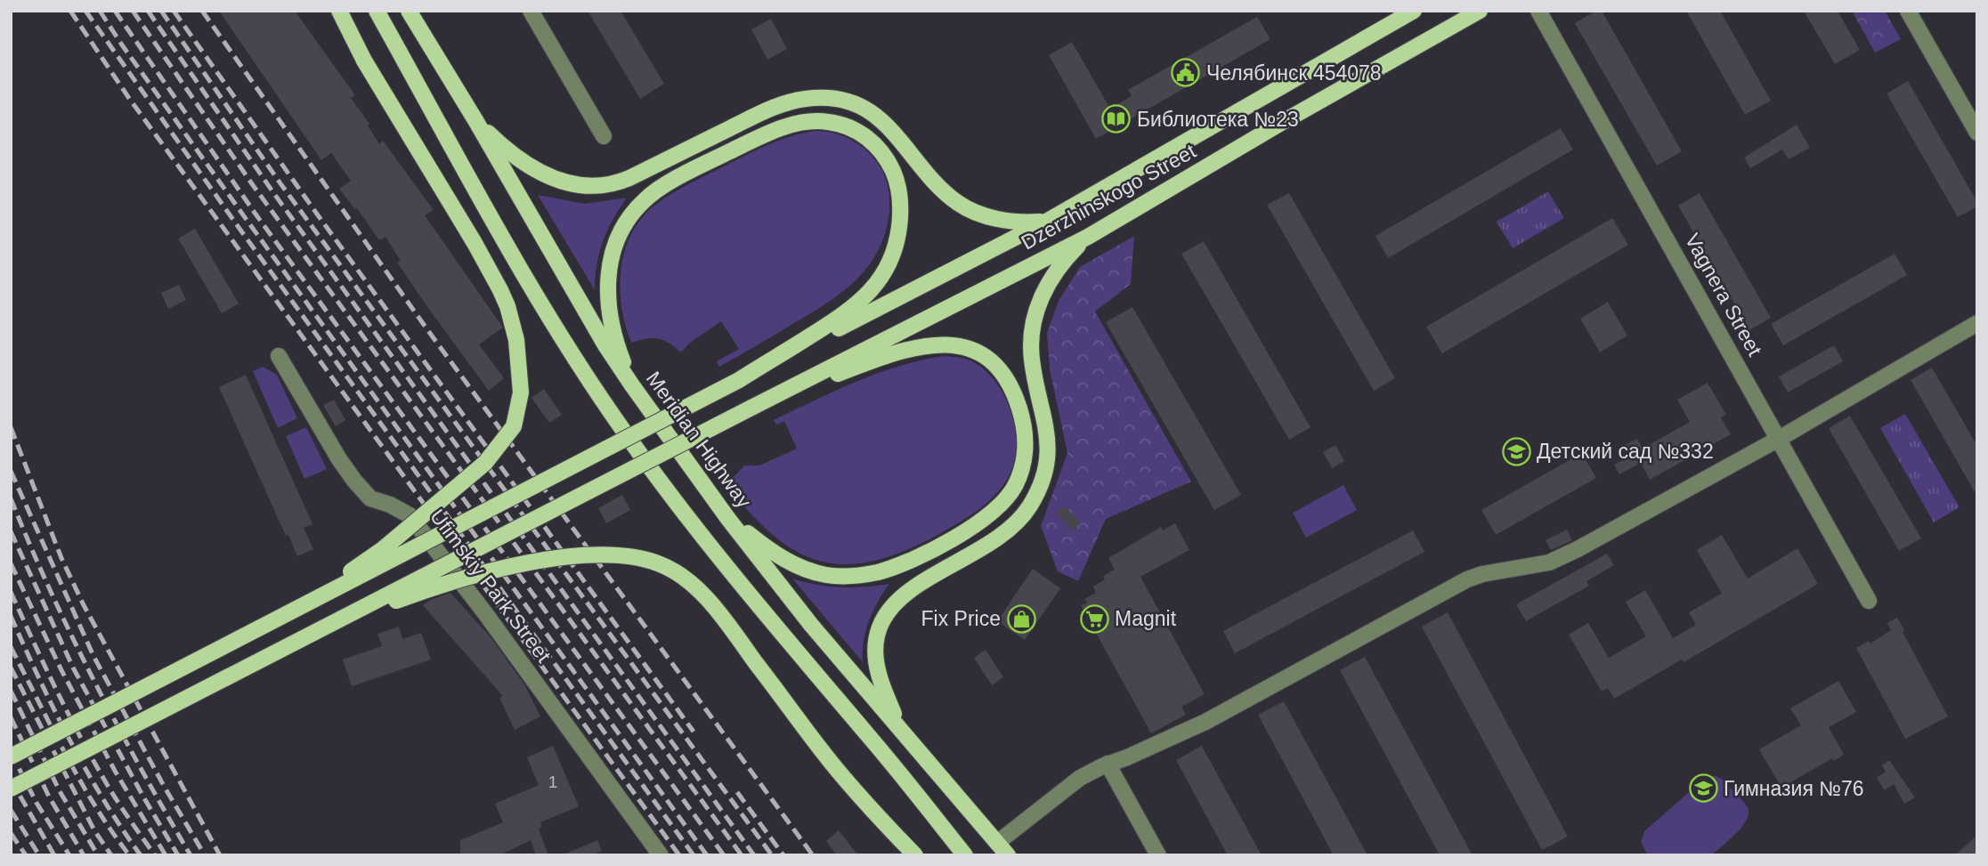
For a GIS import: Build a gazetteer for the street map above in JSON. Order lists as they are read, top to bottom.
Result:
{
  "streets": {
    "main road": ["Dzerzhinskogo Street", "Meridian Highway"],
    "street": ["Vagnera Street", "Ufimskiy Park Street"]
  },
  "places": {
    "public building": ["Челябинск 454078"],
    "library": ["Библиотека №23"],
    "school or university": ["Детский cад №332", "Гимназия №76"],
    "shop": ["Fix Price"],
    "supermarket": ["Magnit"]
  },
  "house_numbers": ["1"]
}
